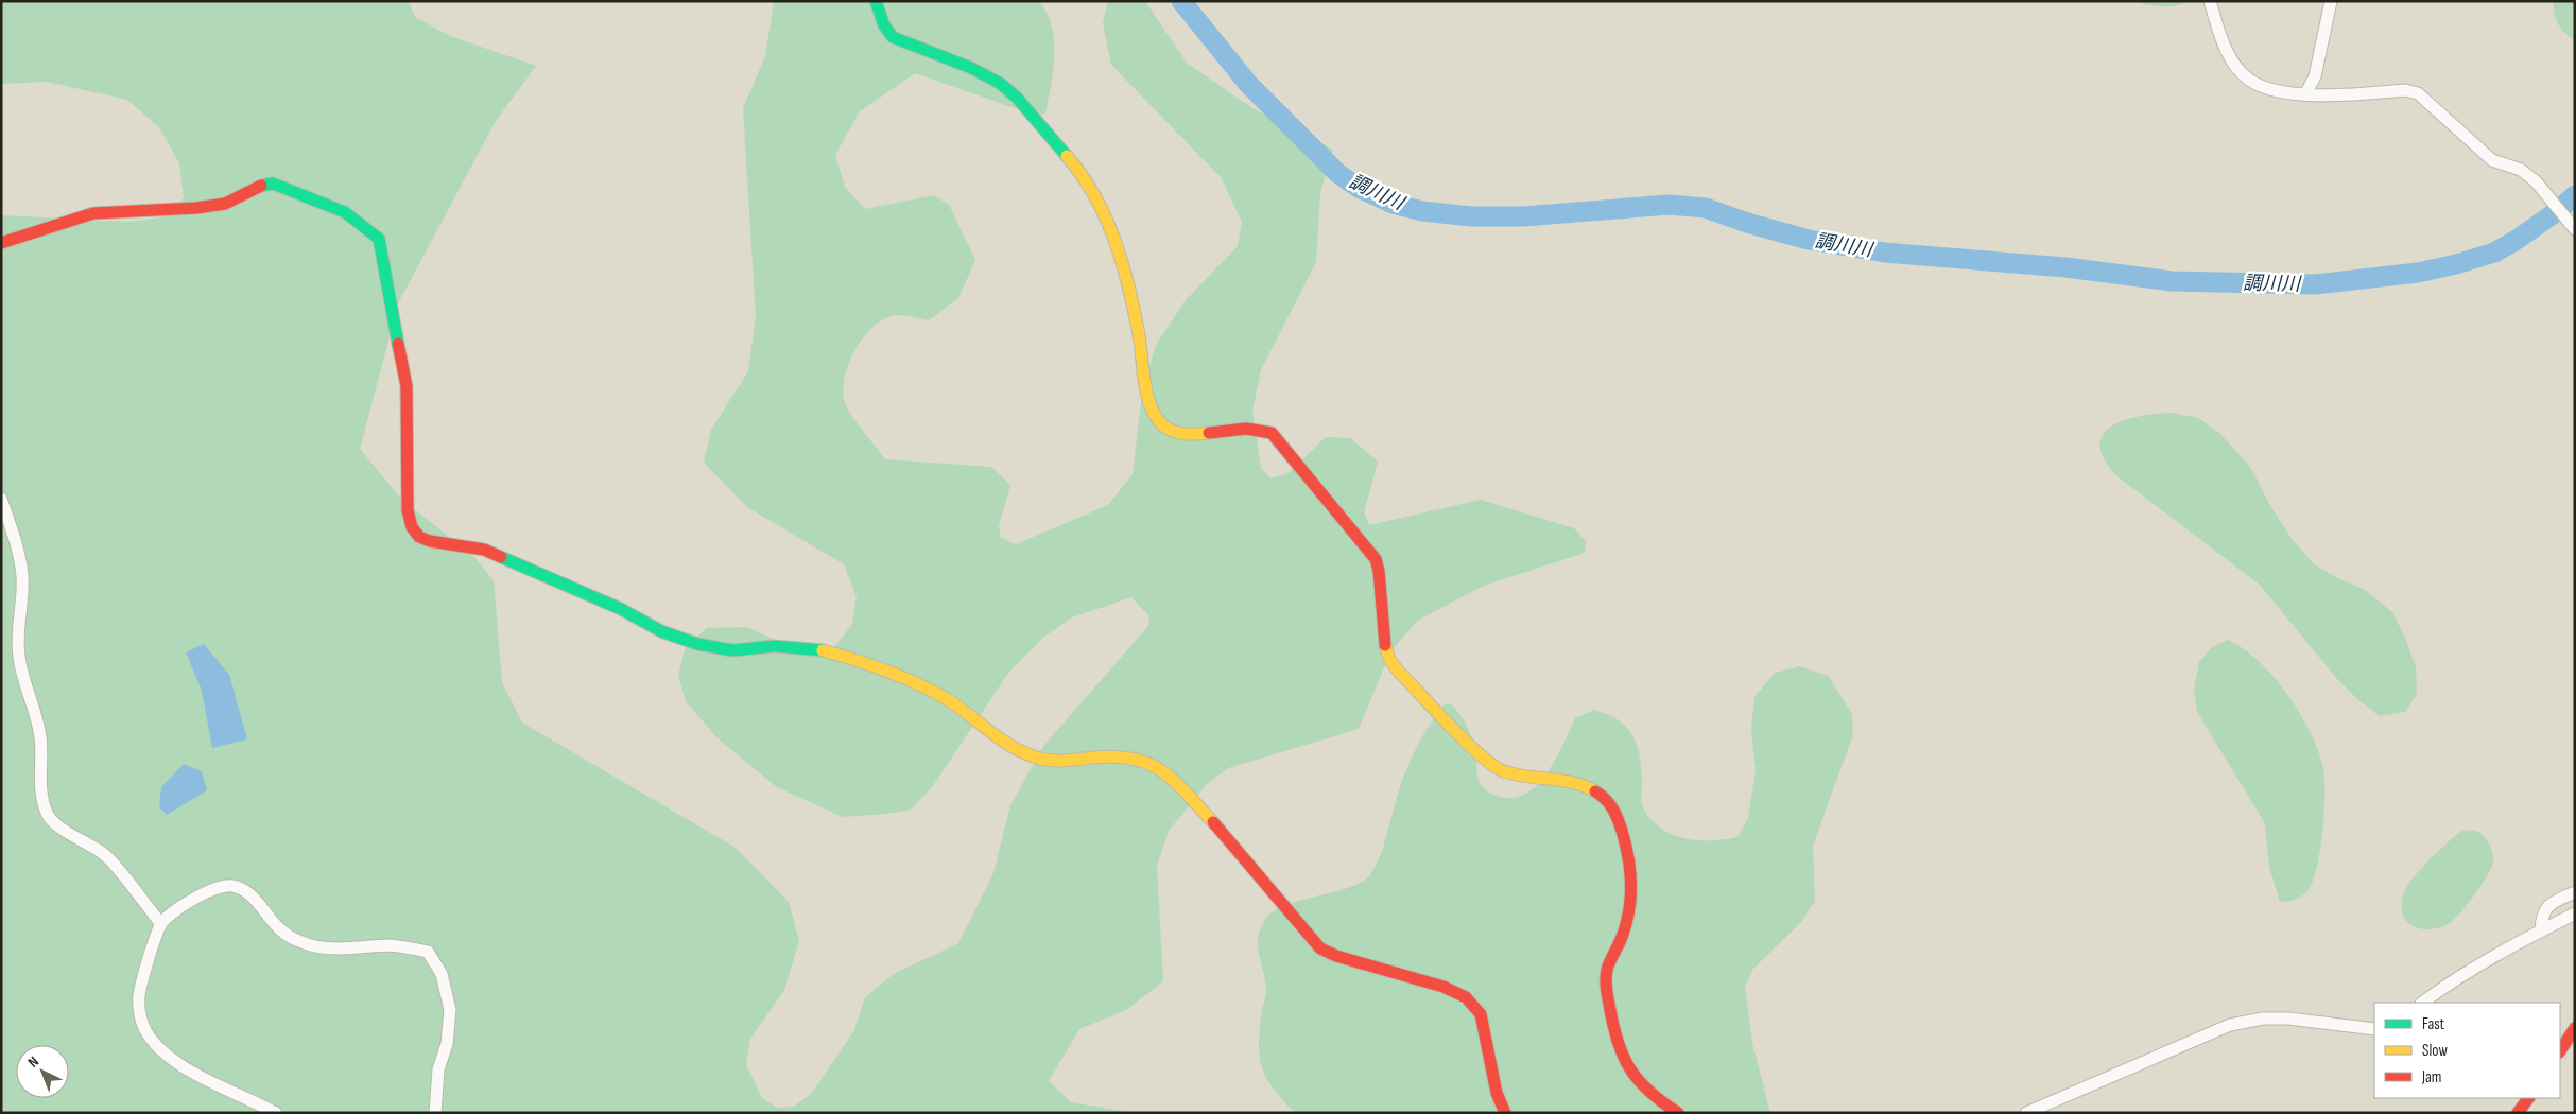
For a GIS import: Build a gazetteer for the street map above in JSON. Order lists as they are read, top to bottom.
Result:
{
  "water": ["調川川"],
  "legend": ["Fast", "Slow", "Jam"],
  "north": "top left"
}
